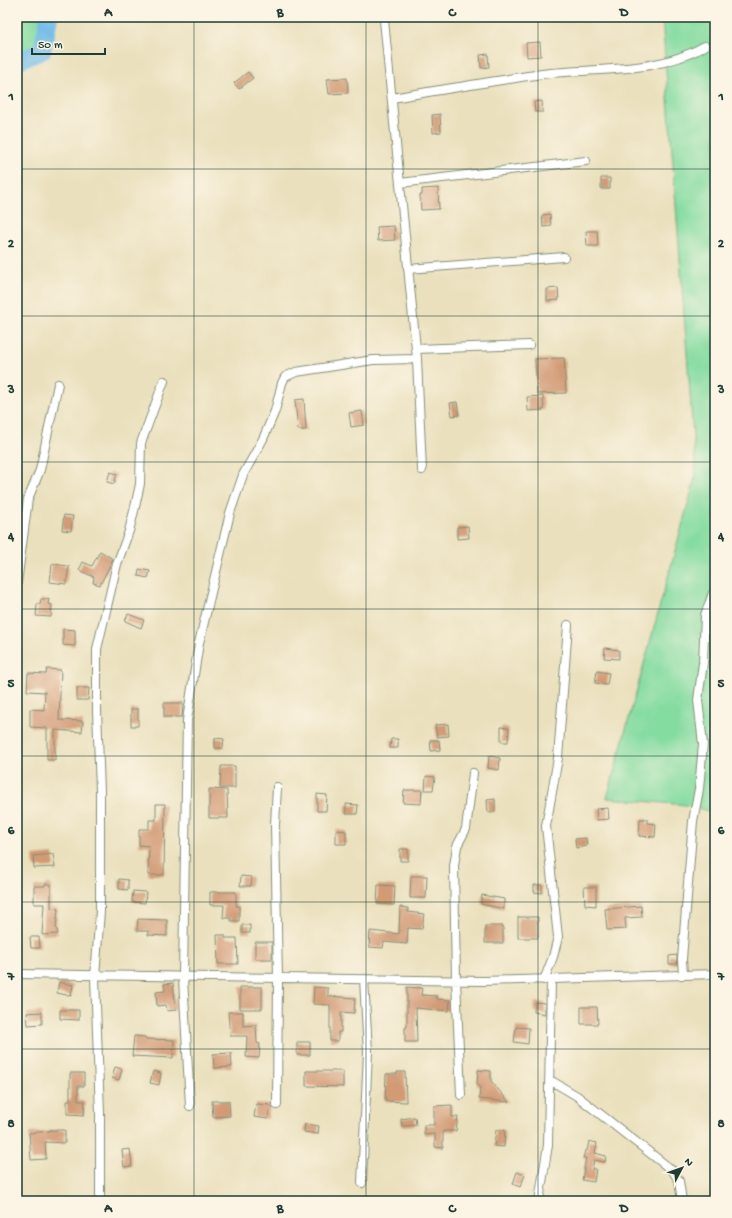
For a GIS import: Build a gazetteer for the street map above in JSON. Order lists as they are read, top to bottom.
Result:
{
  "scale_bar": "50 m",
  "north": "top right",
  "grid": {
    "columns": [
      "A",
      "B",
      "C",
      "D"
    ],
    "rows": [
      "1",
      "2",
      "3",
      "4",
      "5",
      "6",
      "7",
      "8"
    ]
  }
}
